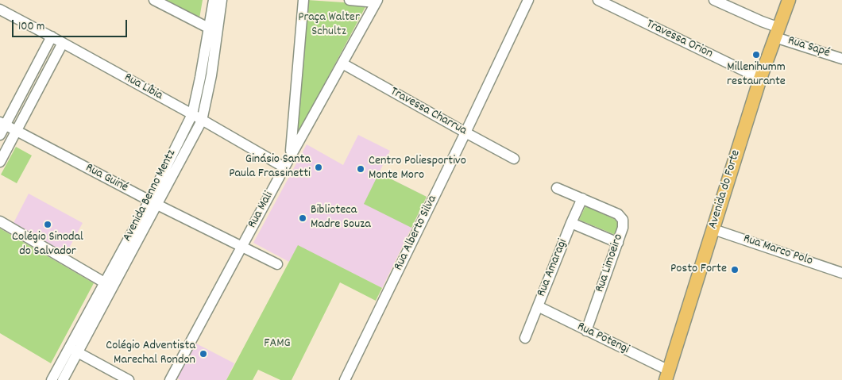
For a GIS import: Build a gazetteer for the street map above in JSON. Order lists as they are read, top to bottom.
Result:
{
  "streets": {
    "main road": ["Avenida do Forte"],
    "street": [
      "Travessa Orion",
      "Rua Sapé",
      "Rua Líbia",
      "Travessa Charrua",
      "Rua Guiné",
      "Avenida Benno Mentz",
      "Rua Mali",
      "Rua Alberto Silva",
      "Rua Marco Polo",
      "Rua Limoeiro",
      "Rua Amaragi",
      "Rua Potengi"
    ]
  },
  "crossings": [
    ["Travessa Orion", "Avenida do Forte"],
    ["Rua Sapé", "Avenida do Forte"],
    ["Rua Líbia", "Avenida Benno Mentz"],
    ["Rua Líbia", "Rua Mali"],
    ["Travessa Charrua", "Rua Mali"],
    ["Travessa Charrua", "Rua Alberto Silva"],
    ["Rua Guiné", "Avenida Benno Mentz"],
    ["Rua Guiné", "Rua Mali"],
    ["Avenida do Forte", "Rua Marco Polo"],
    ["Avenida do Forte", "Rua Potengi"],
    ["Rua Limoeiro", "Rua Amaragi"],
    ["Rua Limoeiro", "Rua Potengi"],
    ["Rua Amaragi", "Rua Potengi"]
  ],
  "parks": ["Praça Walter Schultz", "FAMG"],
  "places": [
    "Millenihumm restaurante",
    "Ginásio Santa Paula Frassinetti",
    "Centro Poliesportivo Monte Moro",
    "Biblioteca Madre Souza",
    "Colégio Sinodal do Salvador",
    "Posto Forte",
    "Colégio Adventista Marechal Rondon"
  ],
  "scale_bar": "100 m"
}
